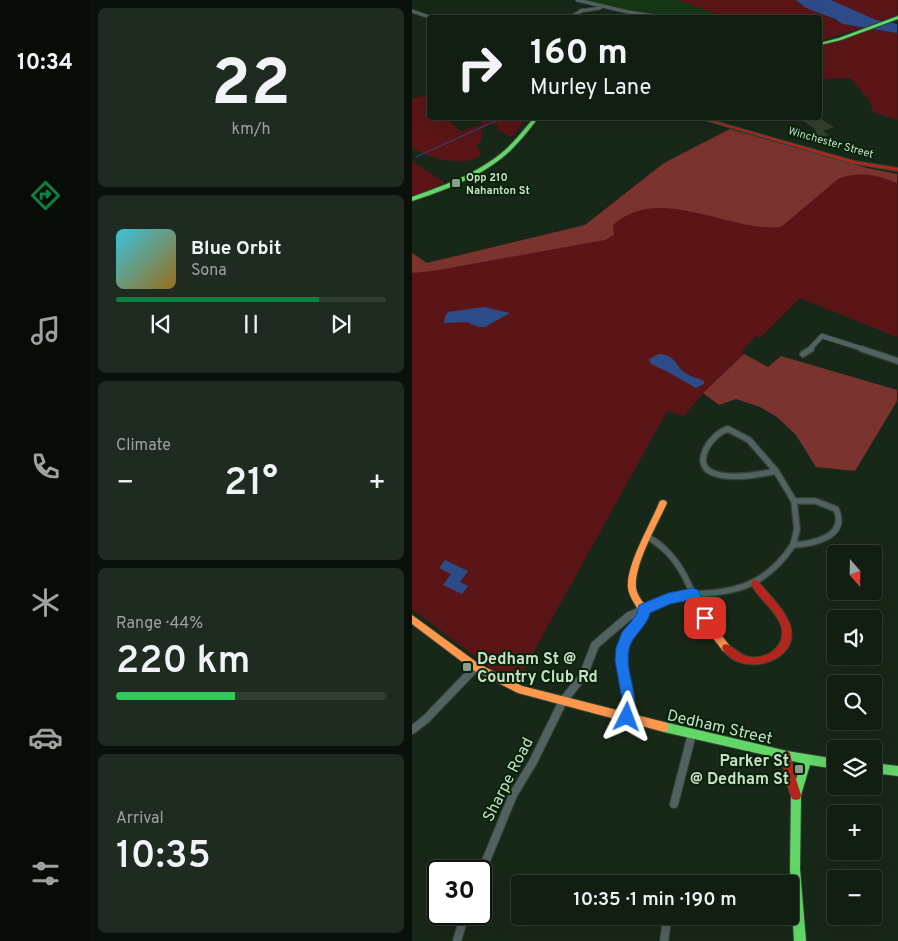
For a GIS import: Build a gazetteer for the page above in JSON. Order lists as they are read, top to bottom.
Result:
{
  "streets": {
    "main road": ["Winchester Street", "Dedham Street"],
    "street": ["Sharpe Road"]
  },
  "crossings": [
    ["Dedham Street", "Sharpe Road"]
  ],
  "places": {
    "transit": ["Opp 210 Nahanton St", "Dedham St @ Country Club Rd", "Parker St @ Dedham St"]
  },
  "north": "bottom",
  "page": {
    "tabs": "10:34",
    "tile": [
      ["22", "km/h"],
      "Climate",
      ["Range · 44%", "220 km"],
      ["Arrival", "10:35"]
    ],
    "turn": ["160 m", "Murley Lane"],
    "song": ["Blue Orbit", "Sona"],
    "heat": ["−", "21°", "+"],
    "map_buttons": ["+", "−"],
    "limit": "30",
    "trip": "10:35 · 1 min · 190 m"
  }
}
